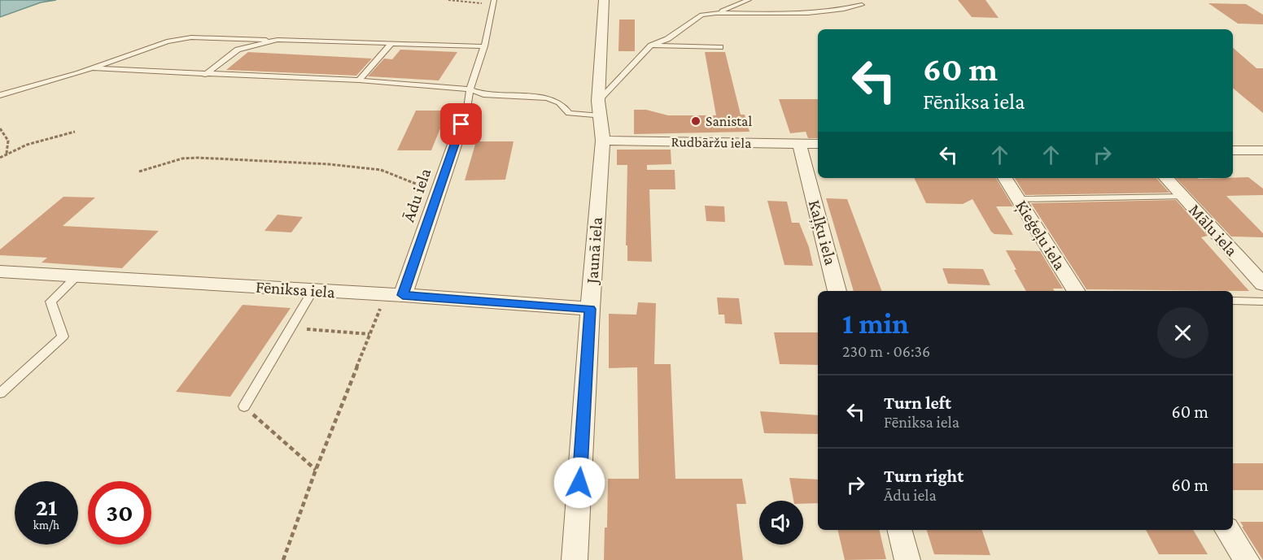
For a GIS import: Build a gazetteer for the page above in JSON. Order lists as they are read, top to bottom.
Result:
{
  "streets": {
    "street": [
      "Rudbāržu iela",
      "Ādu iela",
      "Mālu iela",
      "Kaļķu iela",
      "Ķieģeļu iela",
      "Jaunā iela",
      "Fēniksa iela"
    ]
  },
  "crossings": [
    ["Rudbāržu iela", "Kaļķu iela"],
    ["Rudbāržu iela", "Jaunā iela"],
    ["Ādu iela", "Fēniksa iela"],
    ["Jaunā iela", "Fēniksa iela"]
  ],
  "places": ["Sanistal"],
  "page": {
    "turn": ["60 m", "Fēniksa iela"],
    "heading": ["1 min", "230 m · 06:36"],
    "list": [
      {
        "name": "Turn left",
        "note": "Fēniksa iela",
        "value": "60 m"
      },
      {
        "name": "Turn right",
        "note": "Ādu iela",
        "value": "60 m"
      }
    ],
    "speed": "21 km/h",
    "limit": "30"
  }
}
